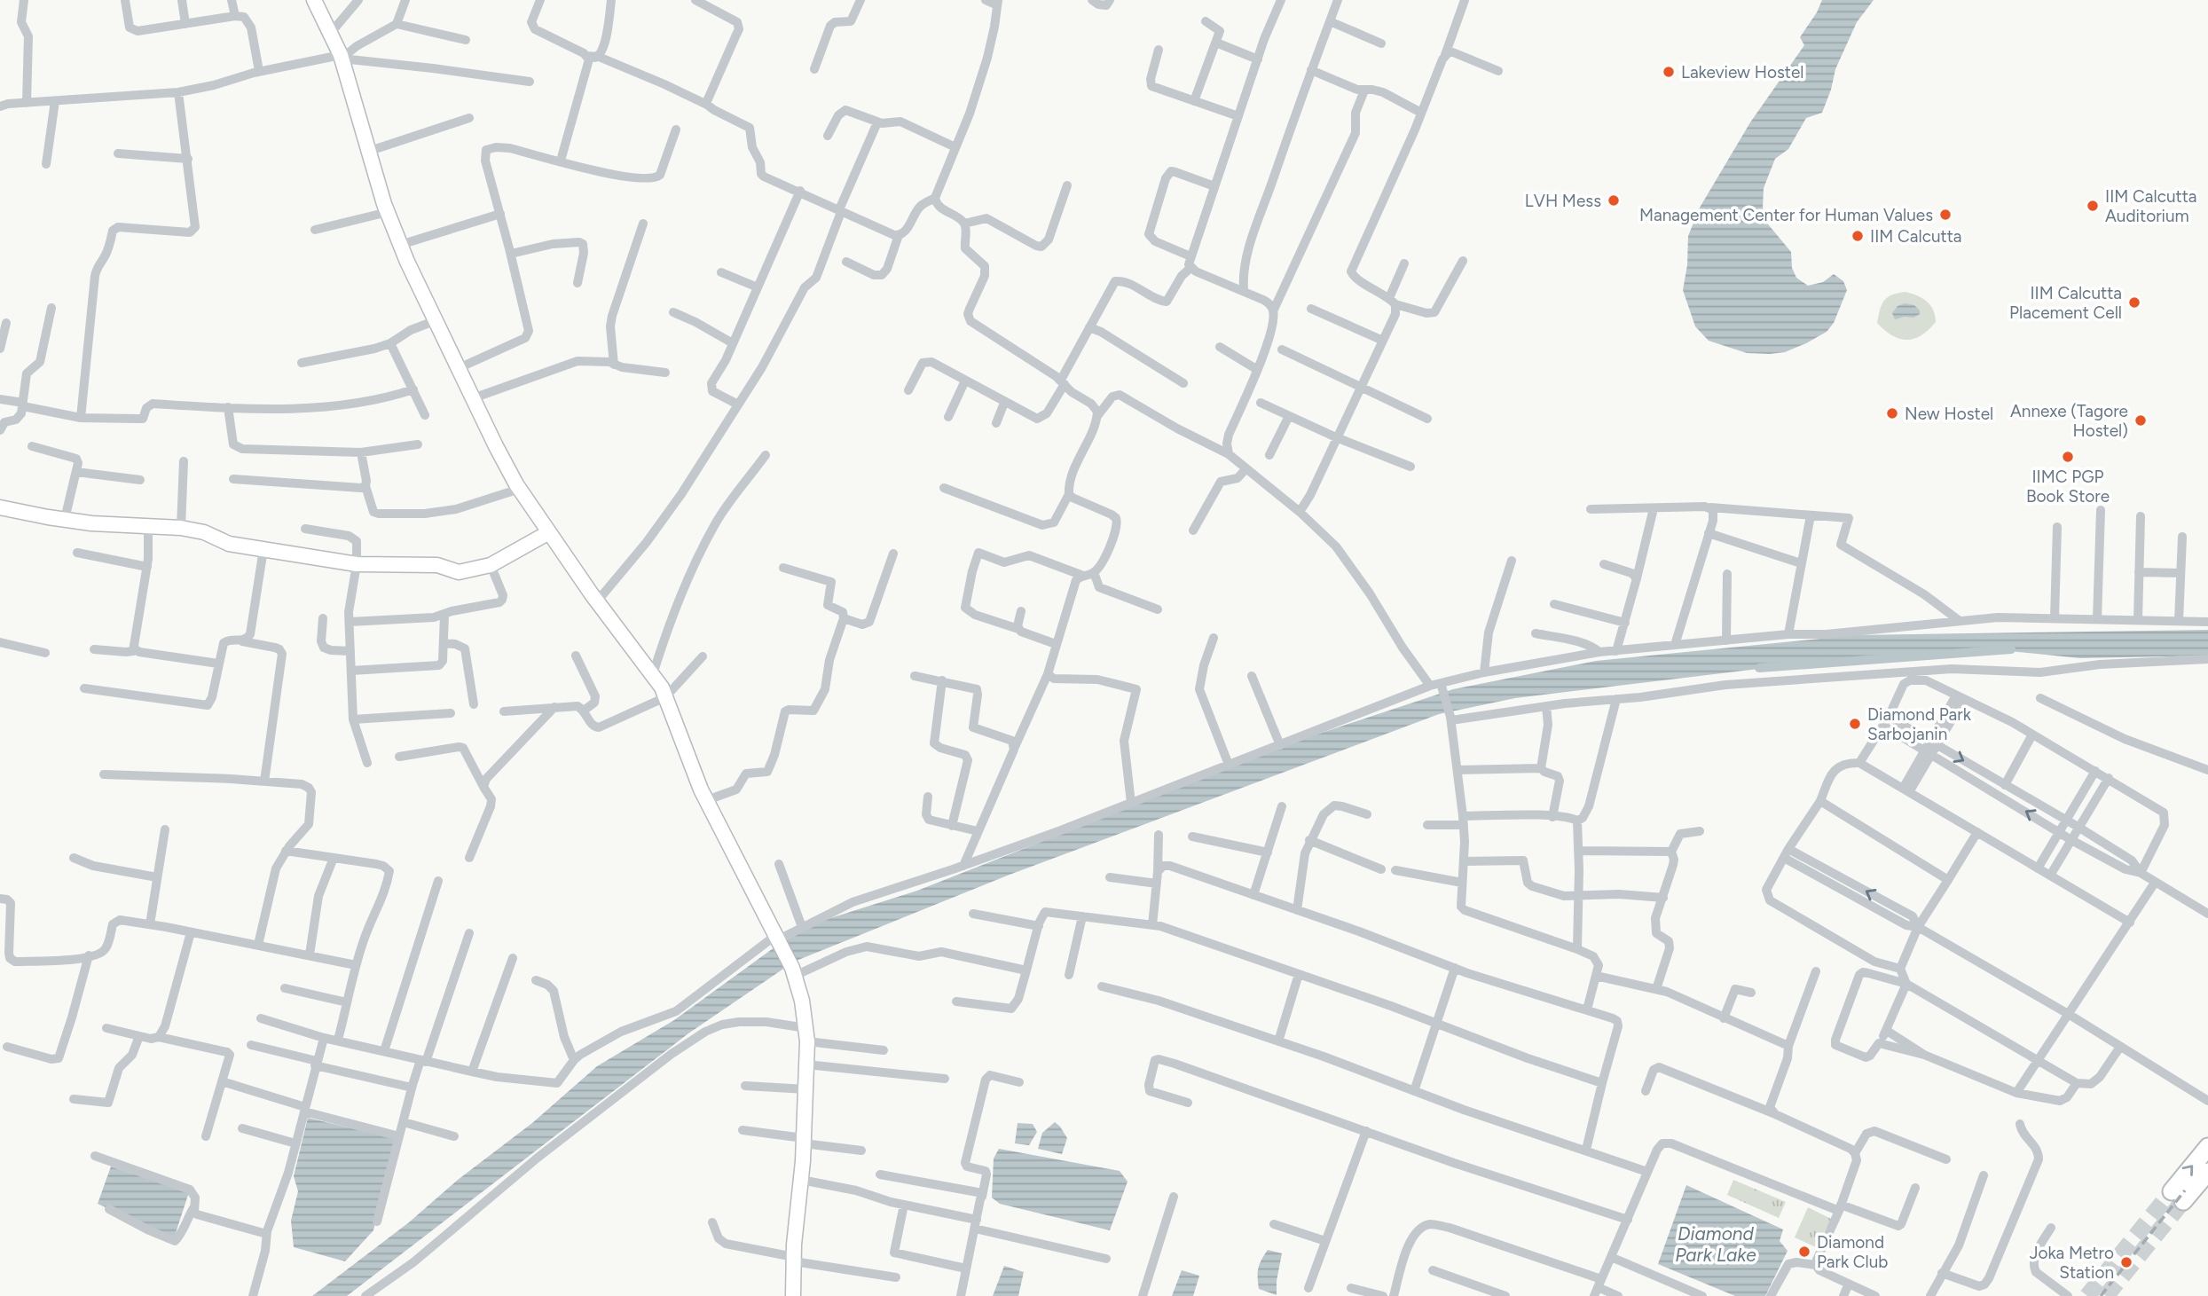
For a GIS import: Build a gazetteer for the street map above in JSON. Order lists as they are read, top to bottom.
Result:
{
  "water": ["Diamond Park Lake"],
  "places": [
    "Lakeview Hostel",
    "LVH Mess",
    "IIM Calcutta Auditorium",
    "Management Center for Human Values",
    "IIM Calcutta",
    "IIM Calcutta Placement Cell",
    "New Hostel",
    "Annexe (Tagore Hostel)",
    "IIMC PGP Book Store",
    "Diamond Park Sarbojanin",
    "Diamond Park Club",
    "Joka Metro Station"
  ]
}
